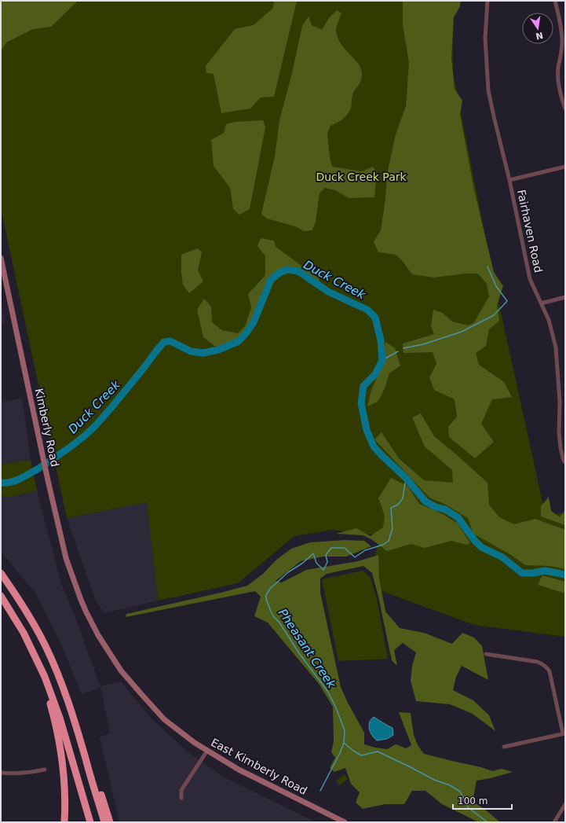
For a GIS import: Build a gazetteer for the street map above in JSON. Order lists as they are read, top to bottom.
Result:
{
  "streets": {
    "main road": ["Kimberly Road", "East Kimberly Road"],
    "street": ["Fairhaven Road"]
  },
  "crossings": [
    ["Kimberly Road", "East Kimberly Road"]
  ],
  "water": ["Duck Creek", "Pheasant Creek"],
  "parks": ["Duck Creek Park"],
  "scale_bar": "100 m",
  "north": "bottom"
}
